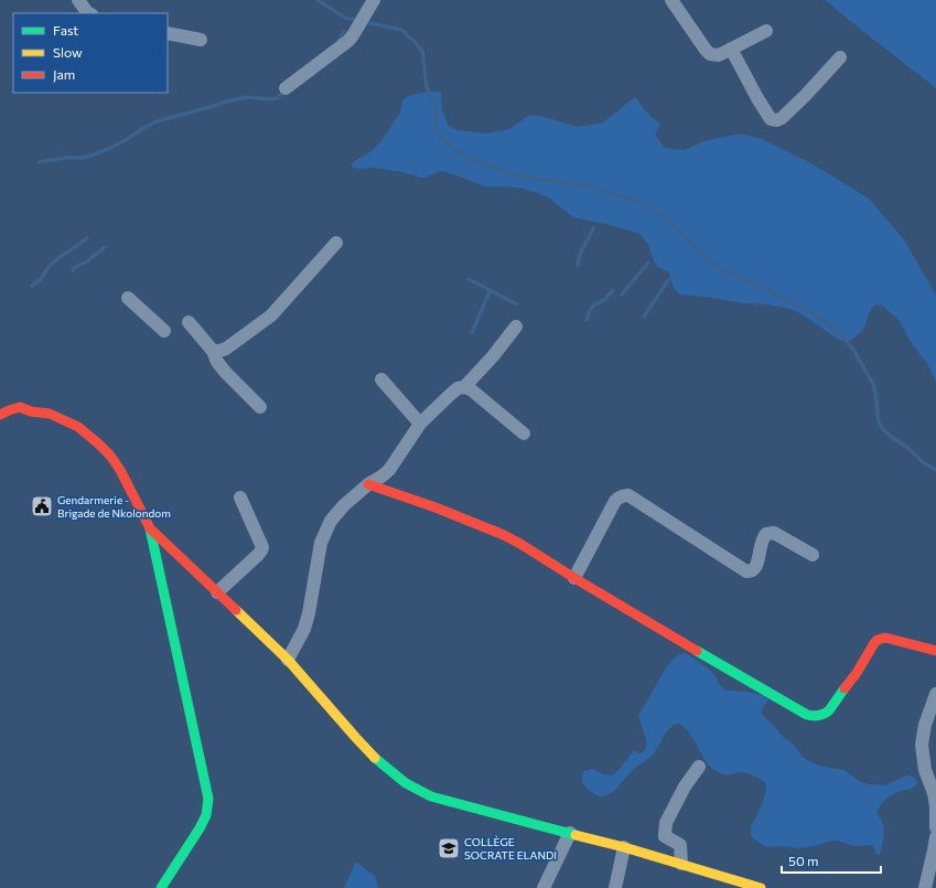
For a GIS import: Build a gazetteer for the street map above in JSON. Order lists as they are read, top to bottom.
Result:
{
  "places": {
    "public building": ["Gendarmerie - Brigade de Nkolondom"],
    "school or university": ["COLLÈGE SOCRATE ELANDI"]
  },
  "legend": ["Fast", "Slow", "Jam"],
  "scale_bar": "50 m"
}
